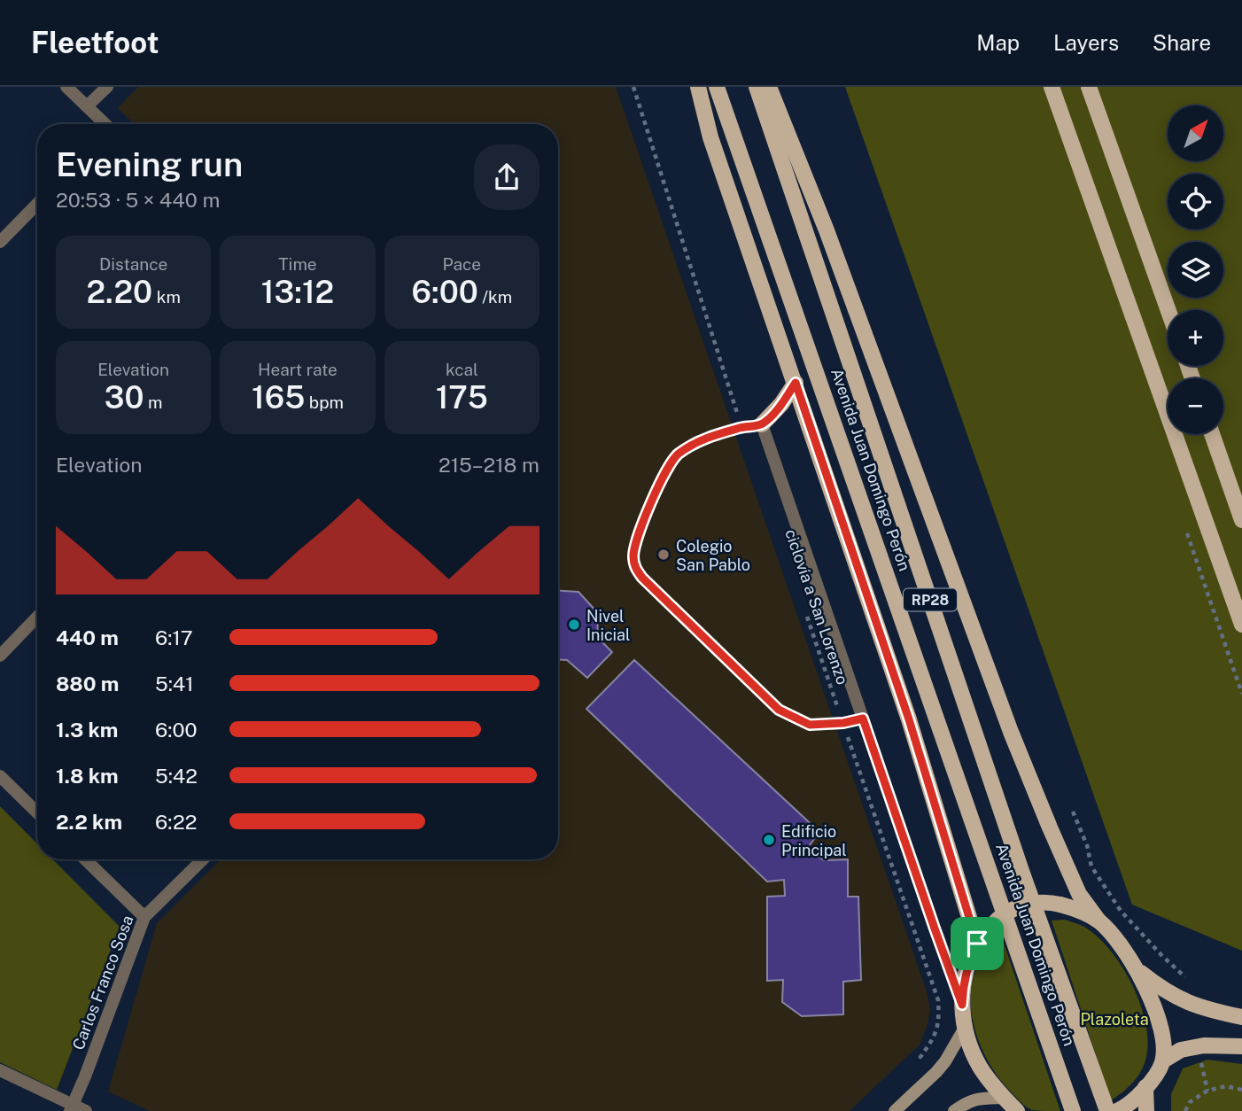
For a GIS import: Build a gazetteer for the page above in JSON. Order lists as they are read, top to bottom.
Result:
{
  "streets": {
    "main road": ["Avenida Juan Domingo Perón", "RP28"],
    "street": ["Carlos Franco Sosa"],
    "path": ["ciclovía a San Lorenzo"]
  },
  "crossings": [
    ["Avenida Juan Domingo Perón", "RP28"]
  ],
  "parks": ["Plazoleta"],
  "places": ["Colegio San Pablo", "Nivel Inicial", "Edificio Principal"],
  "north": "top right",
  "page": {
    "header": "Fleetfoot",
    "nav": ["Map", "Layers", "Share"],
    "map_buttons": ["+", "−"],
    "heading": ["Evening run", "20:53 · 5 × 440 m"],
    "stats": [
      ["Distance", "2.20 km"],
      ["Time", "13:12"],
      ["Pace", "6:00 /km"],
      ["Elevation", "30 m"],
      ["Heart rate", "165 bpm"],
      ["kcal", "175"]
    ],
    "chart": ["Elevation", "215–218 m"],
    "list": [
      {
        "name": "440 m",
        "note": "6:17"
      },
      {
        "name": "880 m",
        "note": "5:41"
      },
      {
        "name": "1.3 km",
        "note": "6:00"
      },
      {
        "name": "1.8 km",
        "note": "5:42"
      },
      {
        "name": "2.2 km",
        "note": "6:22"
      }
    ]
  }
}
